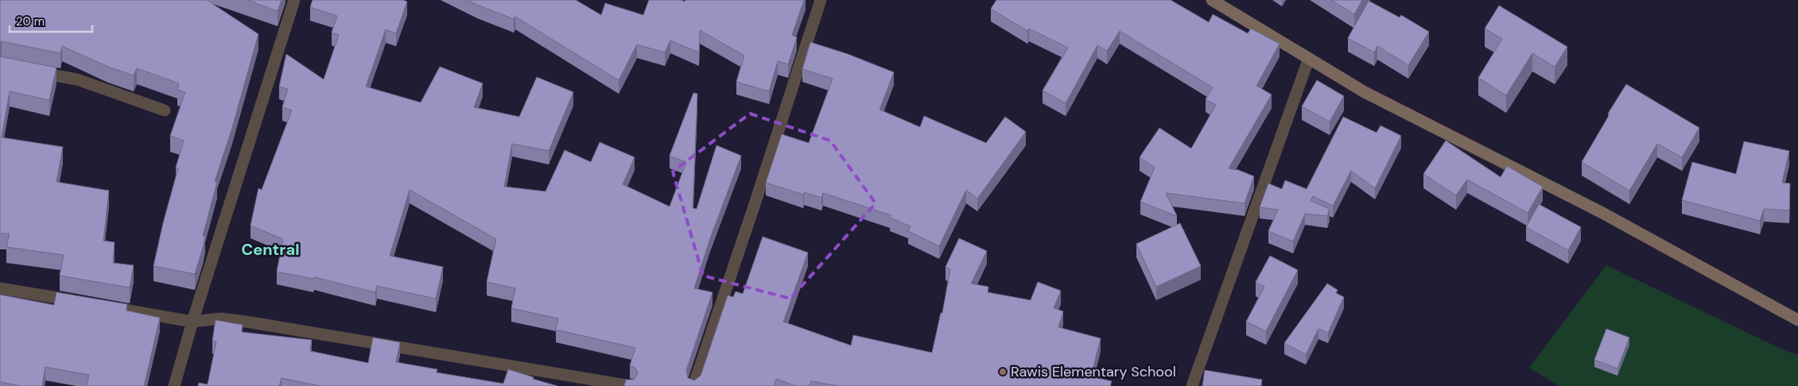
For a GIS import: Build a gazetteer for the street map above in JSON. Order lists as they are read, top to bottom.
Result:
{
  "districts": ["Central"],
  "places": ["Rawis Elementary School"],
  "scale_bar": "20 m"
}
